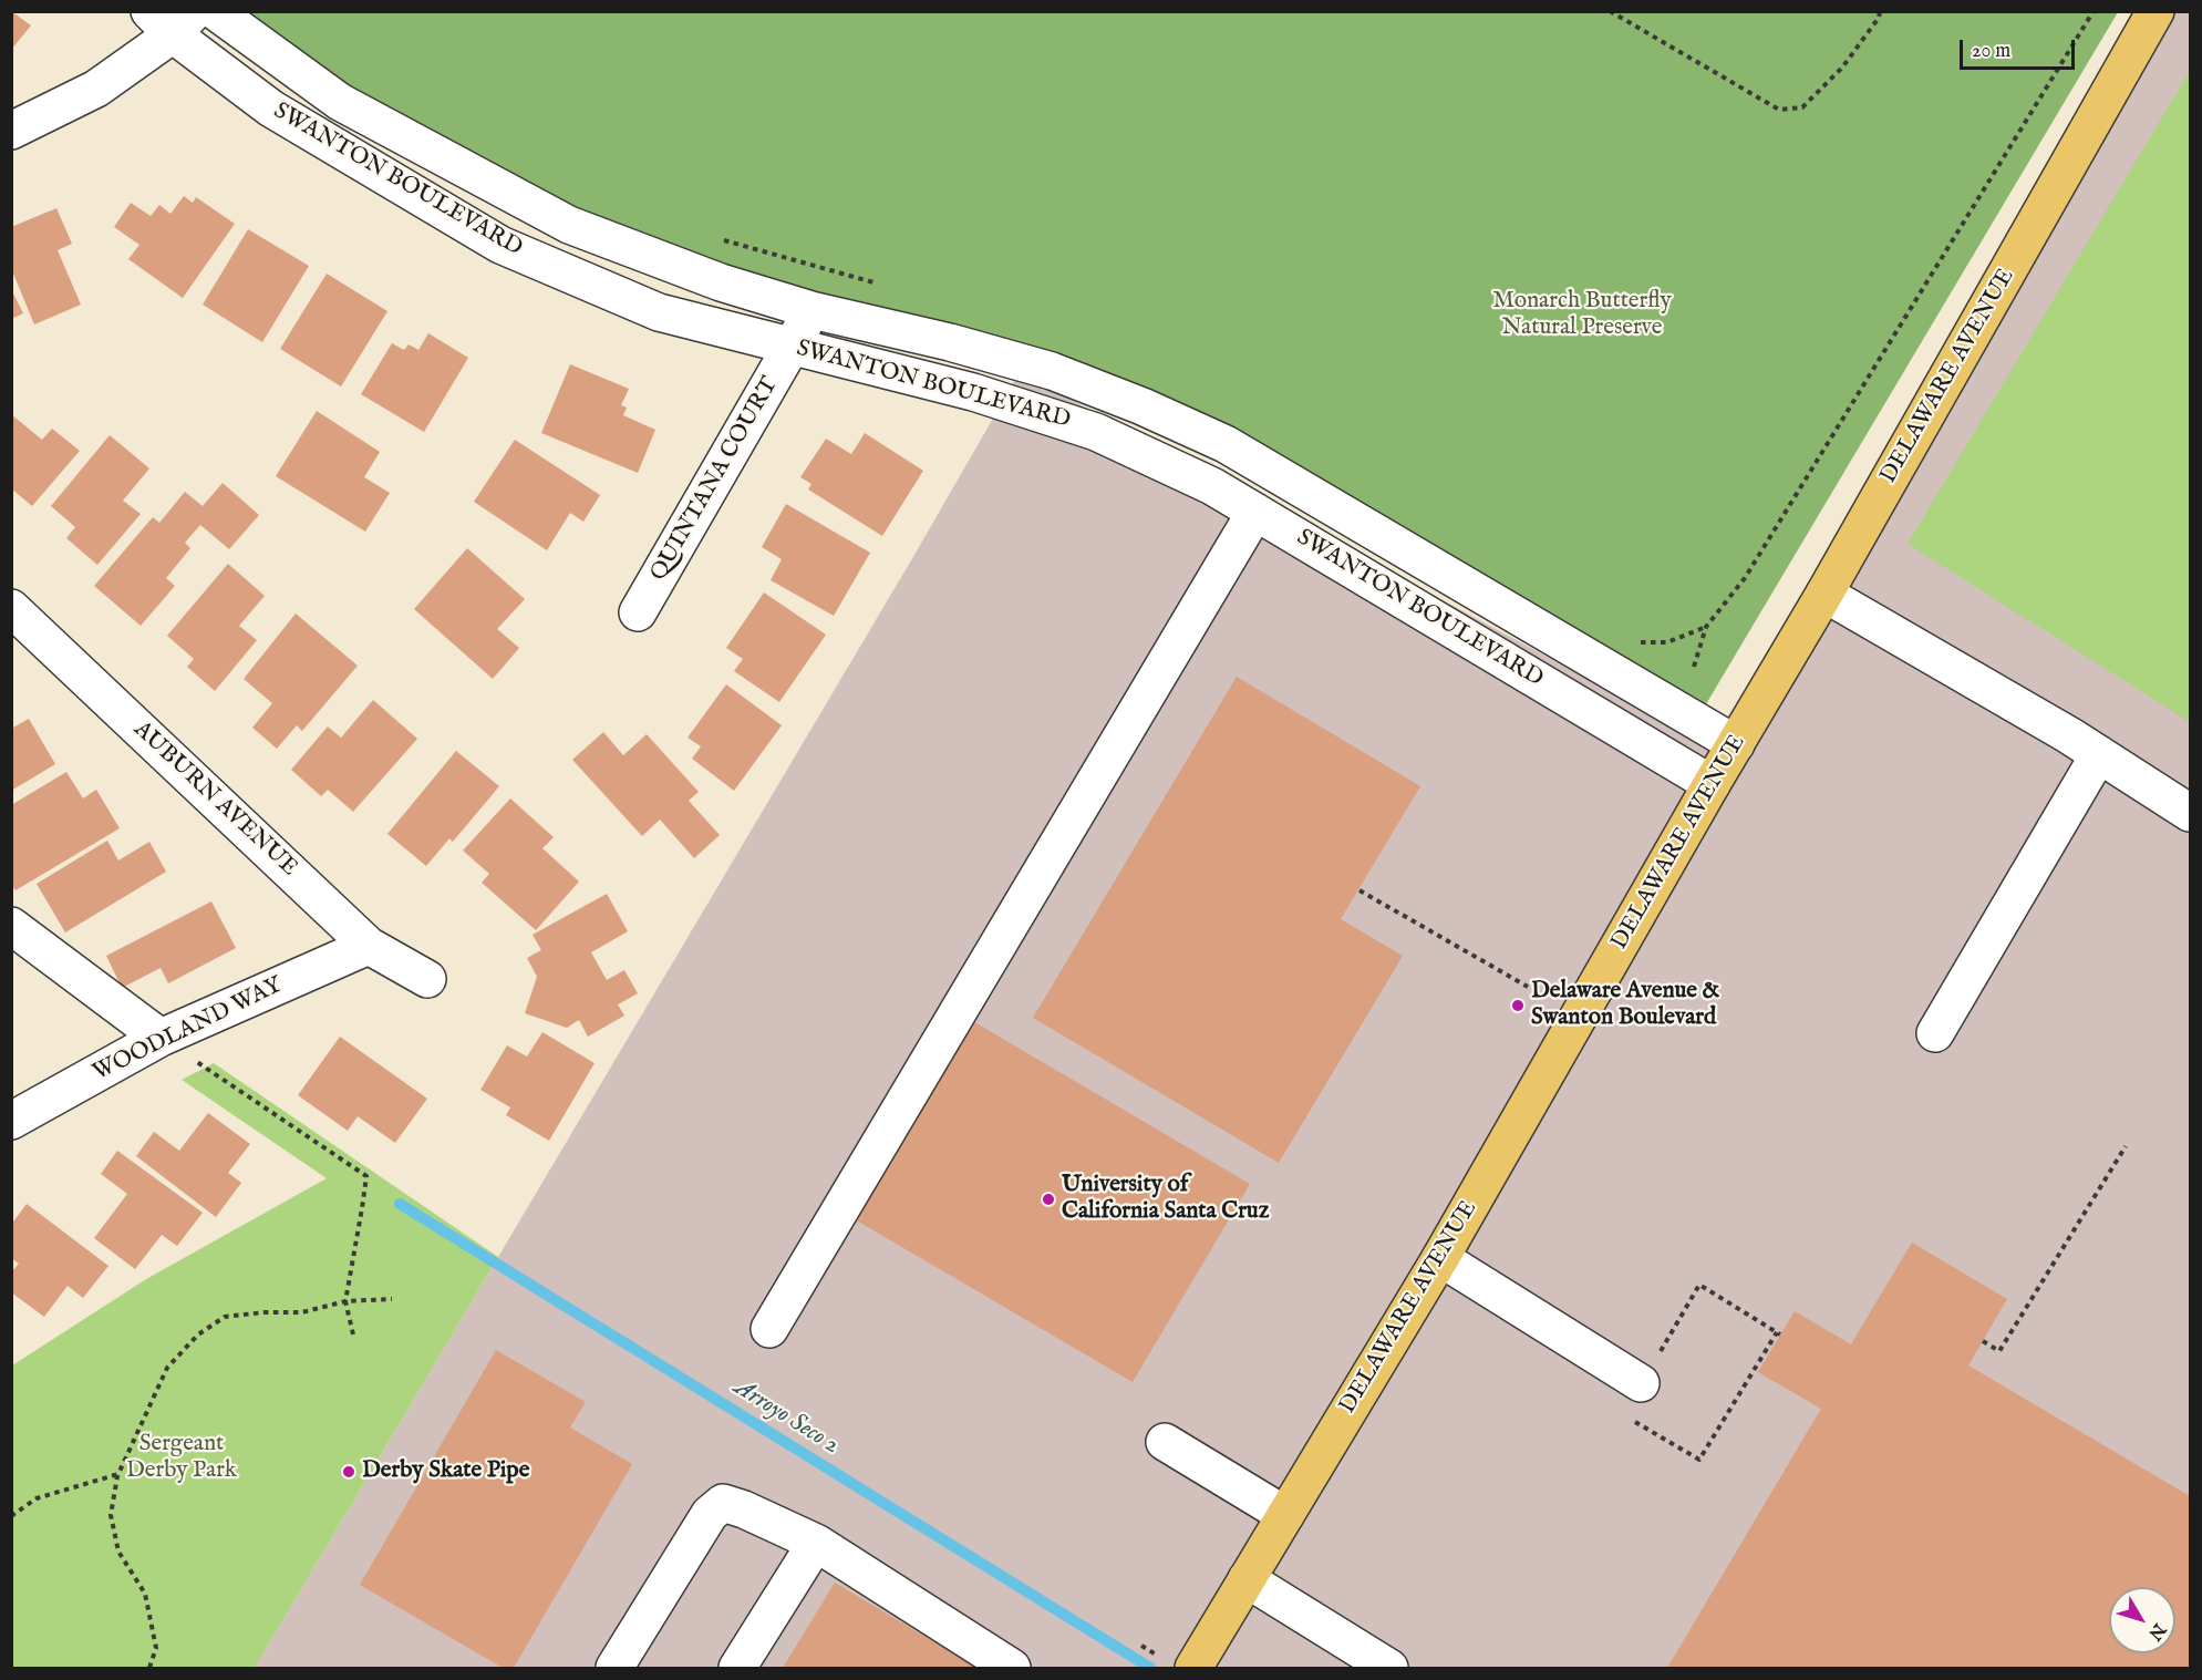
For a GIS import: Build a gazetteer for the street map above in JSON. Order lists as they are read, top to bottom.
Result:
{
  "streets": {
    "main road": ["DELAWARE AVENUE"],
    "street": [
      "SWANTON BOULEVARD",
      "QUINTANA COURT",
      "AUBURN AVENUE",
      "WOODLAND WAY"
    ]
  },
  "crossings": [
    ["SWANTON BOULEVARD", "DELAWARE AVENUE"],
    ["SWANTON BOULEVARD", "QUINTANA COURT"],
    ["AUBURN AVENUE", "WOODLAND WAY"]
  ],
  "water": ["Arroyo Seco 2"],
  "parks": ["Monarch Butterfly Natural Preserve", "Sergeant Derby Park"],
  "places": ["Delaware Avenue & Swanton Boulevard", "University of California Santa Cruz", "Derby Skate Pipe"],
  "scale_bar": "20 m",
  "north": "bottom right"
}
